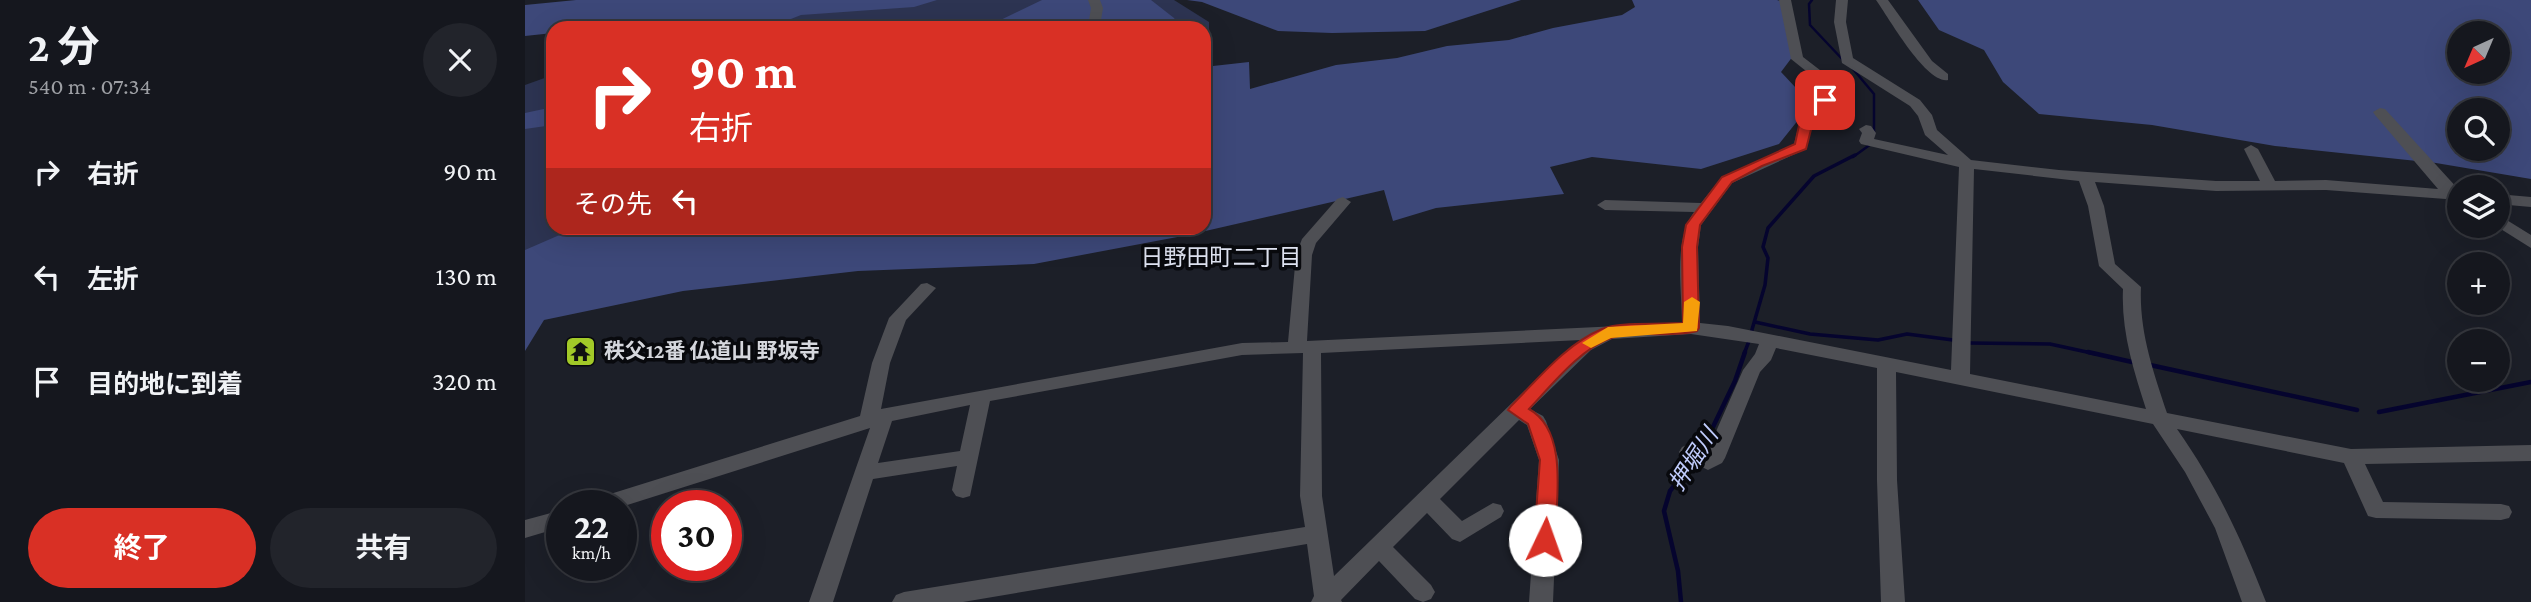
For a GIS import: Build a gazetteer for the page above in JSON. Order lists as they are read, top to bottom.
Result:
{
  "districts": ["日野田町二丁目"],
  "water": ["押堀川"],
  "places": {
    "temple": ["秩父12番 仏道山 野坂寺"]
  },
  "north": "bottom left",
  "page": {
    "heading": ["2 分", "540 m · 07:34"],
    "map_buttons": ["+", "−"],
    "turn": ["90 m", "右折"],
    "list": [
      {
        "name": "右折",
        "value": "90 m"
      },
      {
        "name": "左折",
        "value": "130 m"
      },
      {
        "name": "目的地に到着",
        "value": "320 m"
      }
    ],
    "then": "その先",
    "speed": "22 km/h",
    "limit": "30",
    "buttons": ["終了", "共有"]
  }
}
